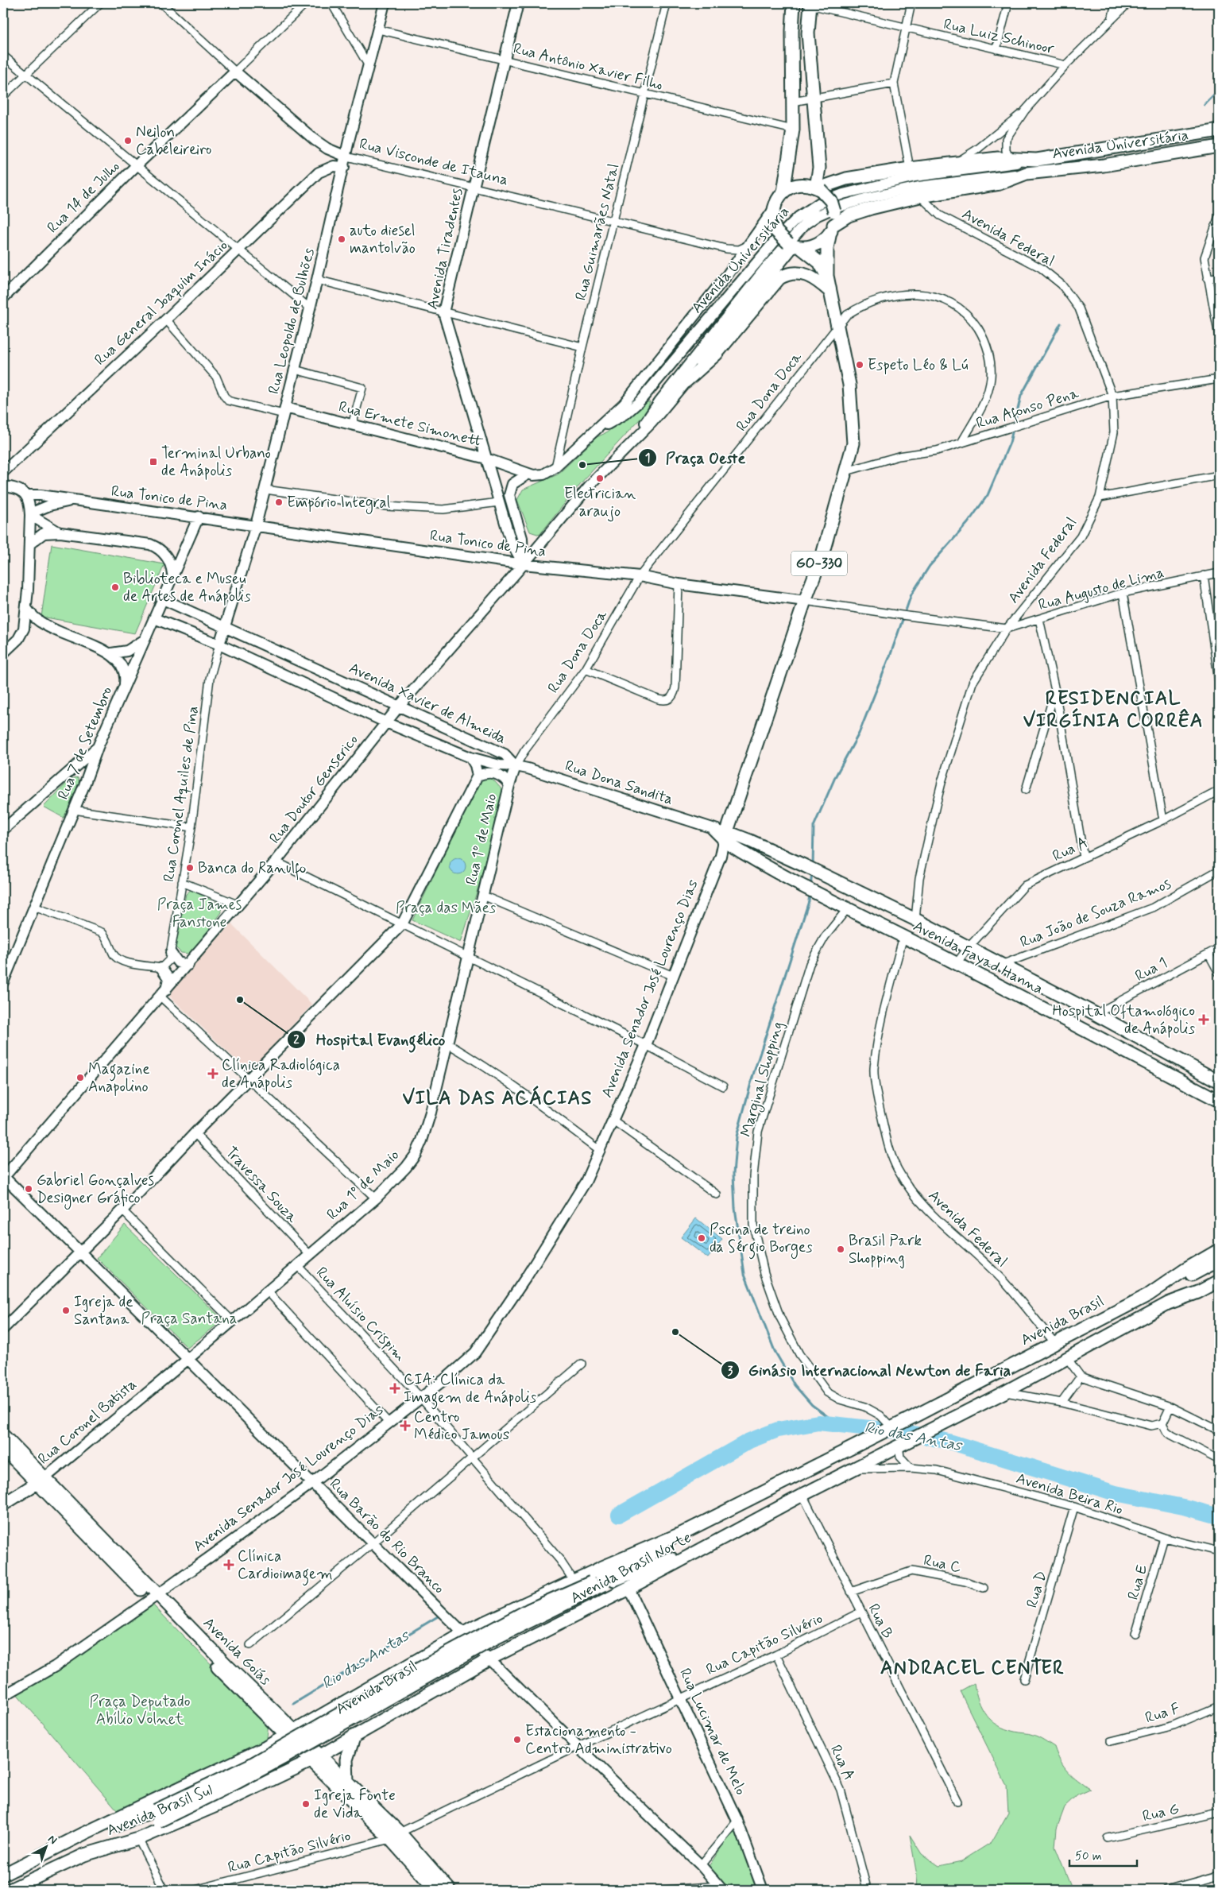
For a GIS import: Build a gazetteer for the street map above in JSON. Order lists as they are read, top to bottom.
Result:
{
  "streets": {
    "main road": [
      "Avenida Universitária",
      "GO-330",
      "Avenida Fayad Hanna",
      "Avenida Senador José Lourenço Dias",
      "Avenida Brasil",
      "Rua Coronel Batista",
      "Avenida Brasil Norte",
      "Avenida Goiás",
      "Avenida Brasil Sul"
    ],
    "street": [
      "Rua Luiz Schinoor",
      "Rua Antônio Xavier Filho",
      "Rua Visconde de Itauna",
      "Rua 14 de Julho",
      "Rua Guimarães Natal",
      "Avenida Federal",
      "Avenida Tiradentes",
      "Rua General Joaquim Inácio",
      "Rua Leopoldo de Bulhões",
      "Rua Dona Doca",
      "Rua Afonso Pena",
      "Rua Ermete Simonett",
      "Rua Tonico de Pina",
      "Rua Augusto de Lima",
      "Avenida Xavier de Almeida",
      "Rua 7 de Setembro",
      "Rua Dona Sandita",
      "Rua Doutor Genserico",
      "Rua Coronel Aquiles de Pina",
      "Rua 1º de Maio",
      "Rua A",
      "Rua João de Souza Ramos",
      "Rua 1",
      "Marginal Shopping",
      "Travessa Souza",
      "Rua Aluísio Crispim",
      "Avenida Beira Rio",
      "Rua Barão do Rio Branco",
      "Rua C",
      "Rua E",
      "Rua D",
      "Rua B",
      "Rua Capitão Silvério",
      "Rua F",
      "Rua Lucimar de Melo",
      "Rua G"
    ]
  },
  "crossings": [
    ["Rua Antônio Xavier Filho", "Rua Guimarães Natal"],
    ["Rua Antônio Xavier Filho", "Avenida Tiradentes"],
    ["Rua Antônio Xavier Filho", "Rua Leopoldo de Bulhões"],
    ["Avenida Universitária", "Rua Visconde de Itauna"],
    ["Avenida Universitária", "Rua Guimarães Natal"],
    ["Avenida Universitária", "Avenida Federal"],
    ["Avenida Universitária", "Avenida Tiradentes"],
    ["Avenida Universitária", "Rua Ermete Simonett"],
    ["Avenida Universitária", "Rua Tonico de Pina"],
    ["Avenida Universitária", "Rua Doutor Genserico"],
    ["Avenida Universitária", "Avenida Senador José Lourenço Dias"],
    ["Rua Visconde de Itauna", "Rua 14 de Julho"],
    ["Rua Visconde de Itauna", "Rua Guimarães Natal"],
    ["Rua Visconde de Itauna", "Avenida Tiradentes"],
    ["Rua Visconde de Itauna", "Rua Leopoldo de Bulhões"],
    ["Avenida Federal", "Rua Afonso Pena"],
    ["Avenida Federal", "Rua Augusto de Lima"],
    ["Avenida Federal", "Avenida Fayad Hanna"],
    ["Avenida Federal", "Avenida Brasil"],
    ["Avenida Tiradentes", "Rua Ermete Simonett"],
    ["Avenida Tiradentes", "Rua Tonico de Pina"],
    ["Avenida Tiradentes", "Rua Doutor Genserico"],
    ["Rua General Joaquim Inácio", "Rua Leopoldo de Bulhões"],
    ["Rua General Joaquim Inácio", "Rua Ermete Simonett"],
    ["Rua Leopoldo de Bulhões", "Rua Ermete Simonett"],
    ["Rua Leopoldo de Bulhões", "Rua Tonico de Pina"],
    ["Rua Leopoldo de Bulhões", "Avenida Xavier de Almeida"],
    ["Rua Leopoldo de Bulhões", "Rua Coronel Aquiles de Pina"],
    ["Rua Dona Doca", "Rua Afonso Pena"],
    ["Rua Dona Doca", "Rua Tonico de Pina"],
    ["Rua Dona Doca", "Avenida Xavier de Almeida"],
    ["Rua Dona Doca", "Rua Dona Sandita"],
    ["Rua Dona Doca", "Rua 1º de Maio"],
    ["Rua Dona Doca", "Avenida Senador José Lourenço Dias"],
    ["Rua Afonso Pena", "Avenida Senador José Lourenço Dias"],
    ["Rua Tonico de Pina", "Rua Augusto de Lima"],
    ["Rua Tonico de Pina", "Rua 7 de Setembro"],
    ["Rua Tonico de Pina", "Rua Doutor Genserico"],
    ["Rua Tonico de Pina", "Avenida Senador José Lourenço Dias"],
    ["Avenida Xavier de Almeida", "Rua 7 de Setembro"],
    ["Avenida Xavier de Almeida", "Rua Dona Sandita"],
    ["Avenida Xavier de Almeida", "Rua Doutor Genserico"],
    ["Avenida Xavier de Almeida", "Rua Coronel Aquiles de Pina"],
    ["Avenida Xavier de Almeida", "Rua 1º de Maio"],
    ["Rua Dona Sandita", "Rua 1º de Maio"],
    ["Rua Dona Sandita", "Avenida Fayad Hanna"],
    ["Rua Dona Sandita", "Avenida Senador José Lourenço Dias"],
    ["Rua Doutor Genserico", "Rua Barão do Rio Branco"],
    ["Rua 1º de Maio", "Travessa Souza"],
    ["Rua 1º de Maio", "Rua Aluísio Crispim"],
    ["Rua 1º de Maio", "Rua Coronel Batista"],
    ["Rua 1º de Maio", "Rua Barão do Rio Branco"],
    ["Rua A", "Avenida Fayad Hanna"],
    ["Rua A", "Rua Capitão Silvério"],
    ["Rua João de Souza Ramos", "Avenida Fayad Hanna"],
    ["Avenida Fayad Hanna", "Rua 1"],
    ["Avenida Fayad Hanna", "Avenida Senador José Lourenço Dias"],
    ["Avenida Fayad Hanna", "Marginal Shopping"],
    ["Avenida Senador José Lourenço Dias", "Rua Aluísio Crispim"],
    ["Avenida Senador José Lourenço Dias", "Rua Barão do Rio Branco"],
    ["Avenida Senador José Lourenço Dias", "Avenida Goiás"],
    ["Marginal Shopping", "Avenida Brasil Norte"],
    ["Rua Aluísio Crispim", "Avenida Brasil Norte"],
    ["Avenida Brasil", "Avenida Brasil Norte"],
    ["Avenida Brasil", "Avenida Brasil Sul"],
    ["Rua Coronel Batista", "Rua Barão do Rio Branco"],
    ["Rua Coronel Batista", "Avenida Goiás"],
    ["Avenida Beira Rio", "Avenida Brasil Norte"],
    ["Avenida Beira Rio", "Rua E"],
    ["Avenida Beira Rio", "Rua D"],
    ["Rua Barão do Rio Branco", "Avenida Brasil Norte"],
    ["Rua Barão do Rio Branco", "Rua Capitão Silvério"],
    ["Rua C", "Rua B"],
    ["Avenida Brasil Norte", "Rua B"],
    ["Avenida Brasil Norte", "Avenida Goiás"],
    ["Avenida Brasil Norte", "Rua Lucimar de Melo"],
    ["Avenida Brasil Norte", "Avenida Brasil Sul"],
    ["Rua B", "Rua Capitão Silvério"],
    ["Rua Capitão Silvério", "Avenida Goiás"],
    ["Rua Capitão Silvério", "Rua Lucimar de Melo"],
    ["Avenida Goiás", "Avenida Brasil Sul"]
  ],
  "districts": ["RESIDENCIAL VIRGÍNIA CORRÊA", "VILA DAS ACÁCIAS", "ANDRACEL CENTER"],
  "water": ["Rio das Antas"],
  "parks": [
    "Praça James Fanstone",
    "Praça das Mães",
    "Praça Santana",
    "Praça Deputado Abílio Volnet"
  ],
  "places": {
    "other": [
      "Neilon Cabeleireiro",
      "auto diesel mantolvão",
      "Espeto Léo & Lú",
      "Praça Oeste",
      "Electrician araujo",
      "Empório Integral",
      "Biblioteca e Museu de Artes de Anápolis",
      "Banca do Ranulfo",
      "Hospital Evangélico",
      "Magazine Anapolino",
      "Gabriel Gonçalves Designer Gráfico",
      "Pscina de treino da Sérgio Borges",
      "Brasil Park Shopping",
      "Igreja de Santana",
      "Ginásio Internacional Newton de Faria",
      "Estacionamento - Centro Administrativo",
      "Igreja Fonte de Vida"
    ],
    "transit": ["Terminal Urbano de Anápolis"],
    "health": [
      "Hospital Oftamológico de Anápolis",
      "Clínica Radiológica de Anápolis",
      "CIA: Clínica da Imagem de Anápolis",
      "Centro Médico Jamous",
      "Clínica Cardioimagem"
    ]
  },
  "scale_bar": "50 m",
  "north": "top right"
}
